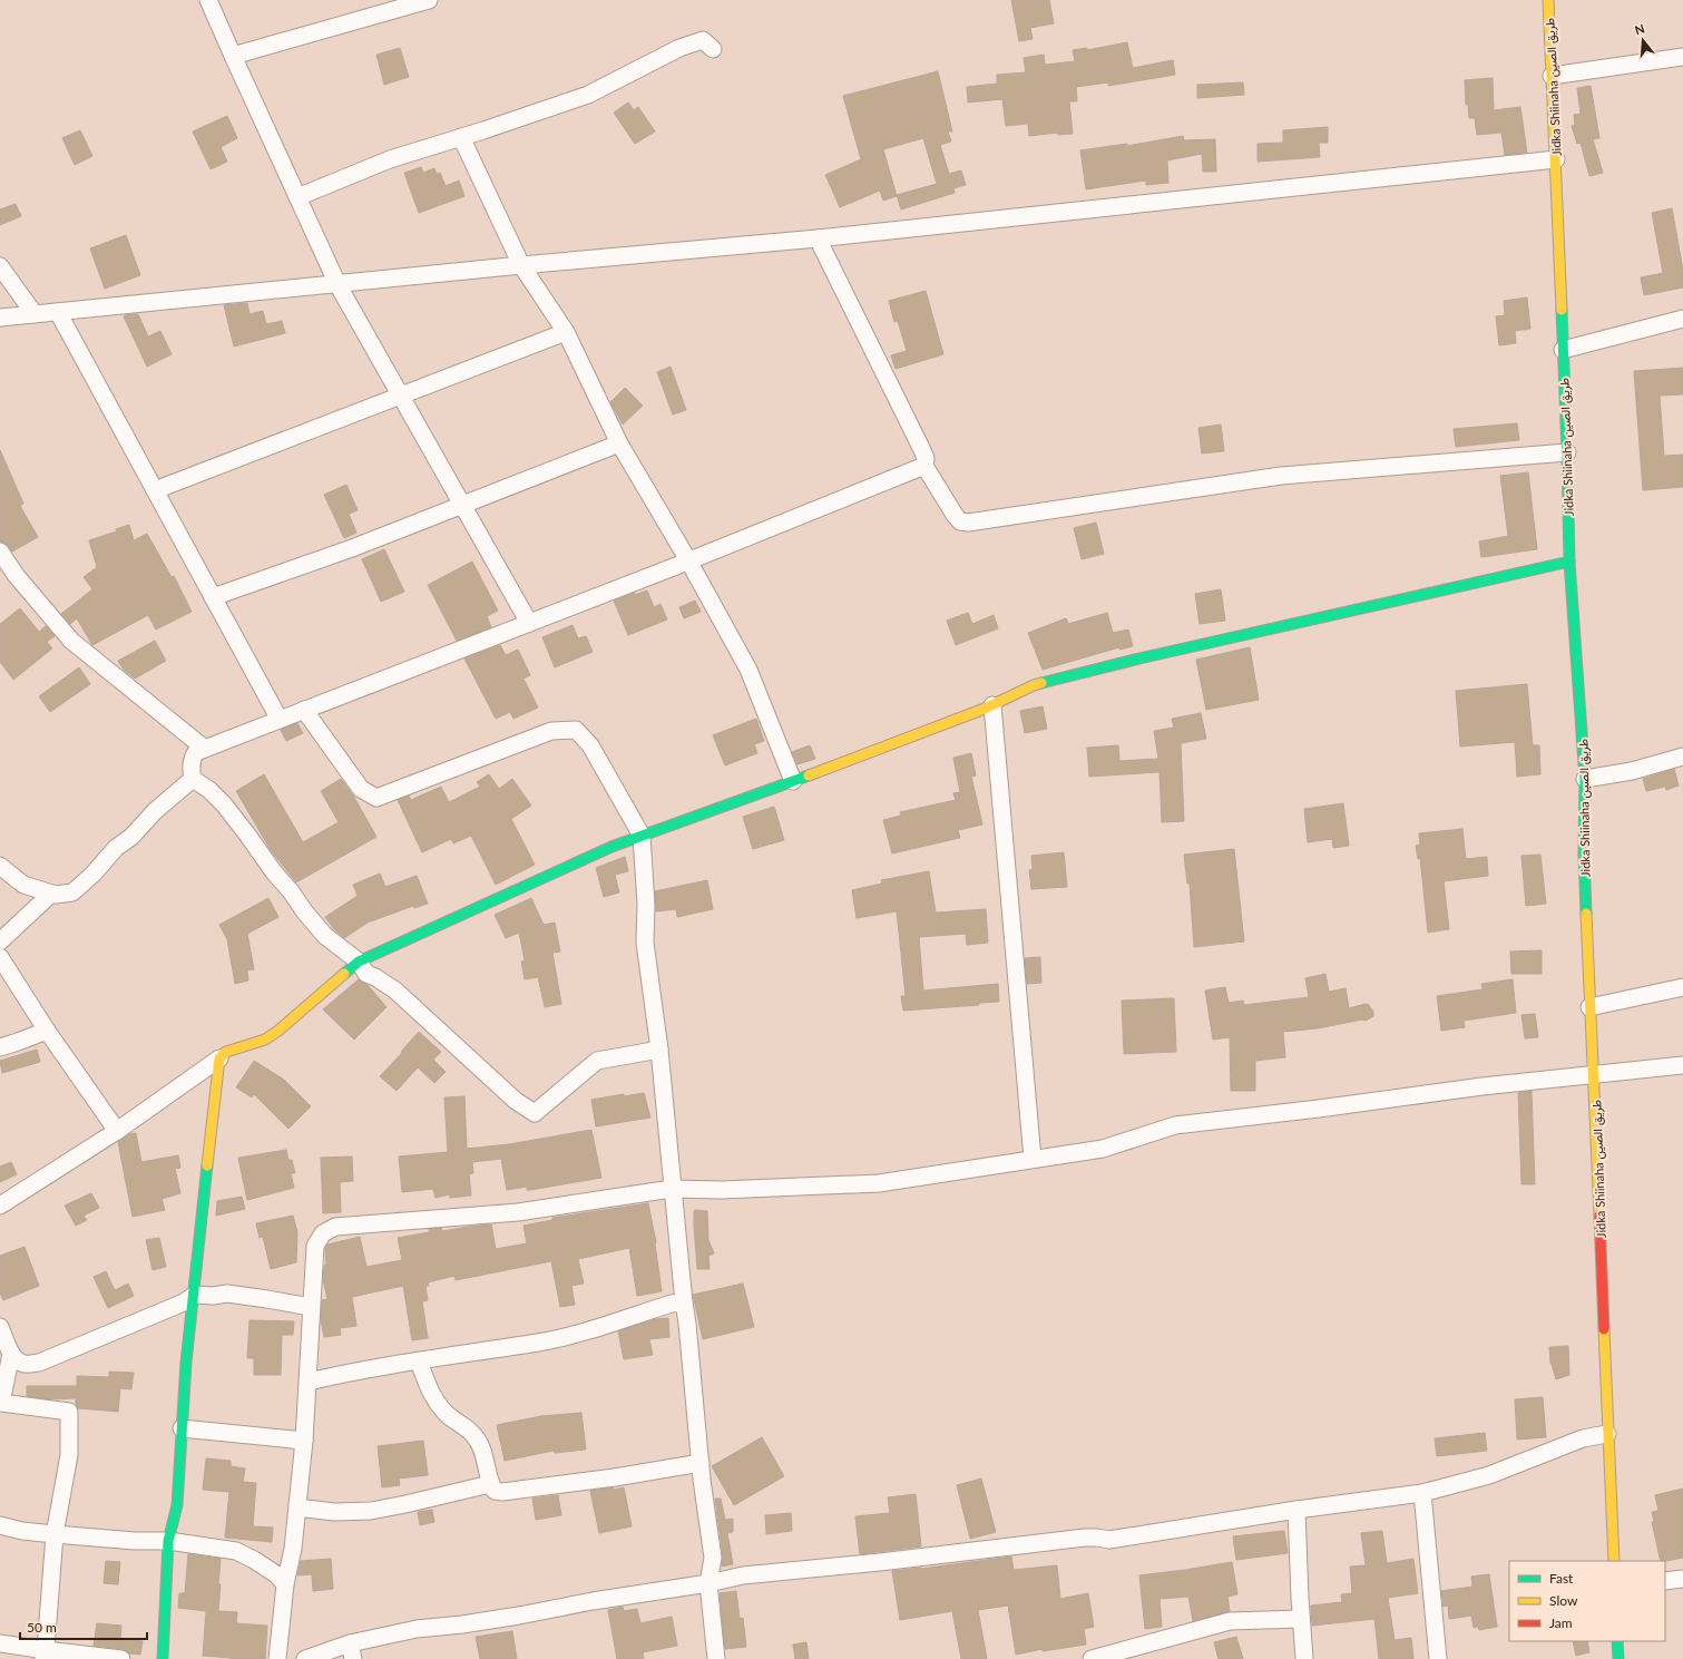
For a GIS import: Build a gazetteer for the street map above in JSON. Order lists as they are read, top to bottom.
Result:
{
  "streets": {
    "street": ["Jidka Shiinaha طريق الصين"]
  },
  "legend": ["Fast", "Slow", "Jam"],
  "scale_bar": "50 m",
  "north": "top"
}
